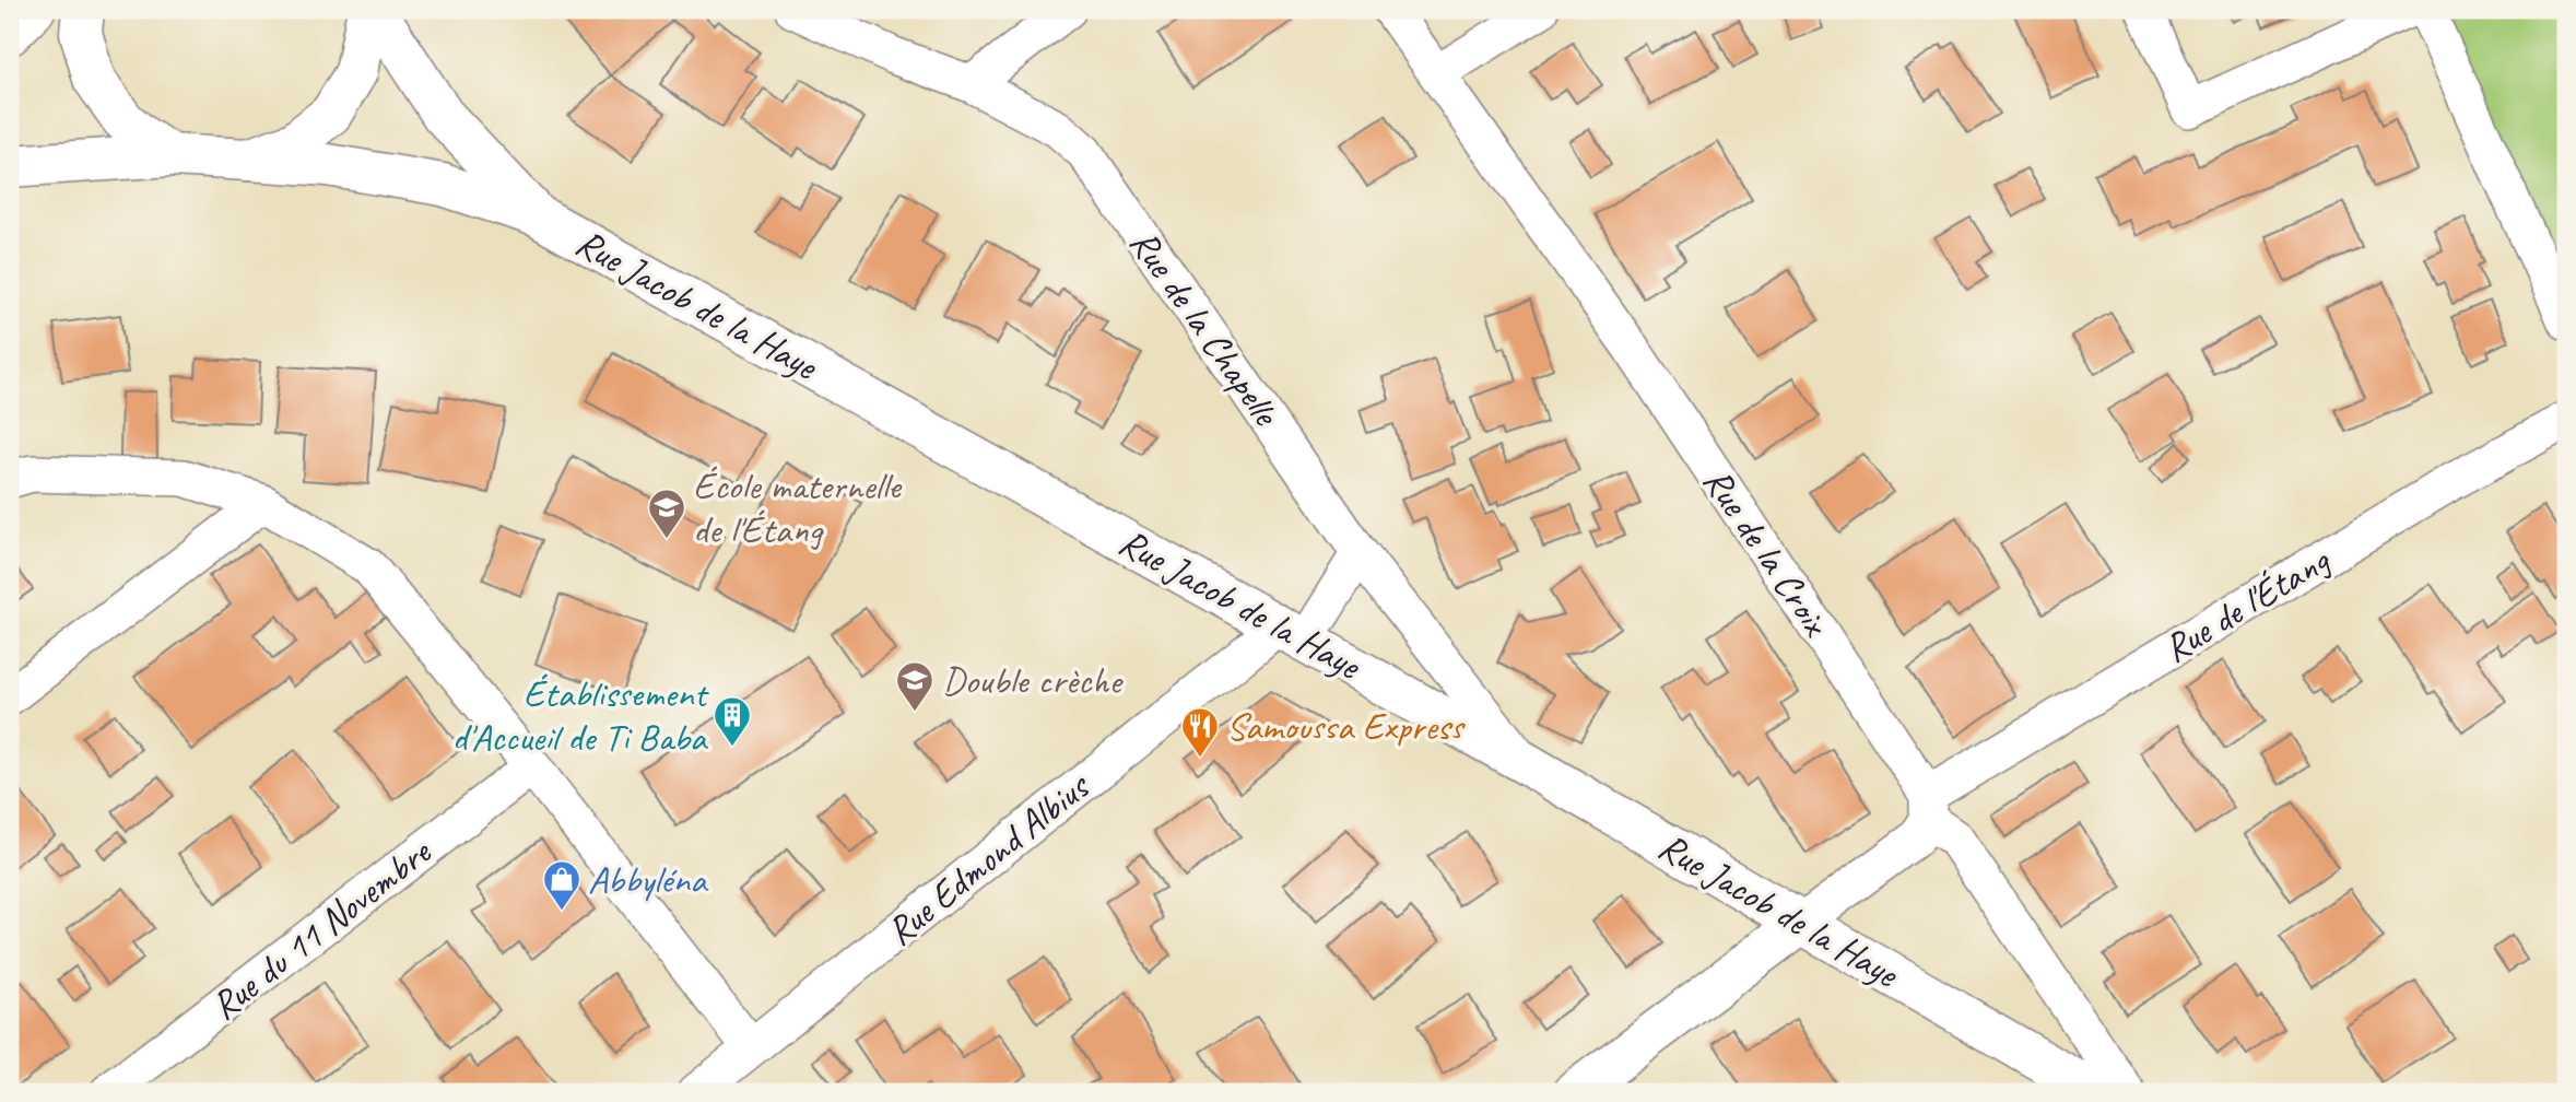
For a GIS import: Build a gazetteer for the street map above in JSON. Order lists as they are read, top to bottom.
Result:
{
  "streets": {
    "main road": ["Rue Jacob de la Haye"],
    "street": [
      "Rue de la Chapelle",
      "Rue de la Croix",
      "Rue de l'Étang",
      "Rue Edmond Albius",
      "Rue du 11 Novembre"
    ]
  },
  "crossings": [
    ["Rue Jacob de la Haye", "Rue de la Chapelle"],
    ["Rue Jacob de la Haye", "Rue de l'Étang"],
    ["Rue Jacob de la Haye", "Rue Edmond Albius"],
    ["Rue de la Chapelle", "Rue Edmond Albius"],
    ["Rue de la Croix", "Rue de l'Étang"]
  ],
  "places": {
    "school or university": ["École maternelle de l'Étang", "Double crèche"],
    "building": ["Établissement d'Accueil de Ti Baba"],
    "restaurant": ["Samoussa Express"],
    "shop": ["Abbyléna"]
  }
}
